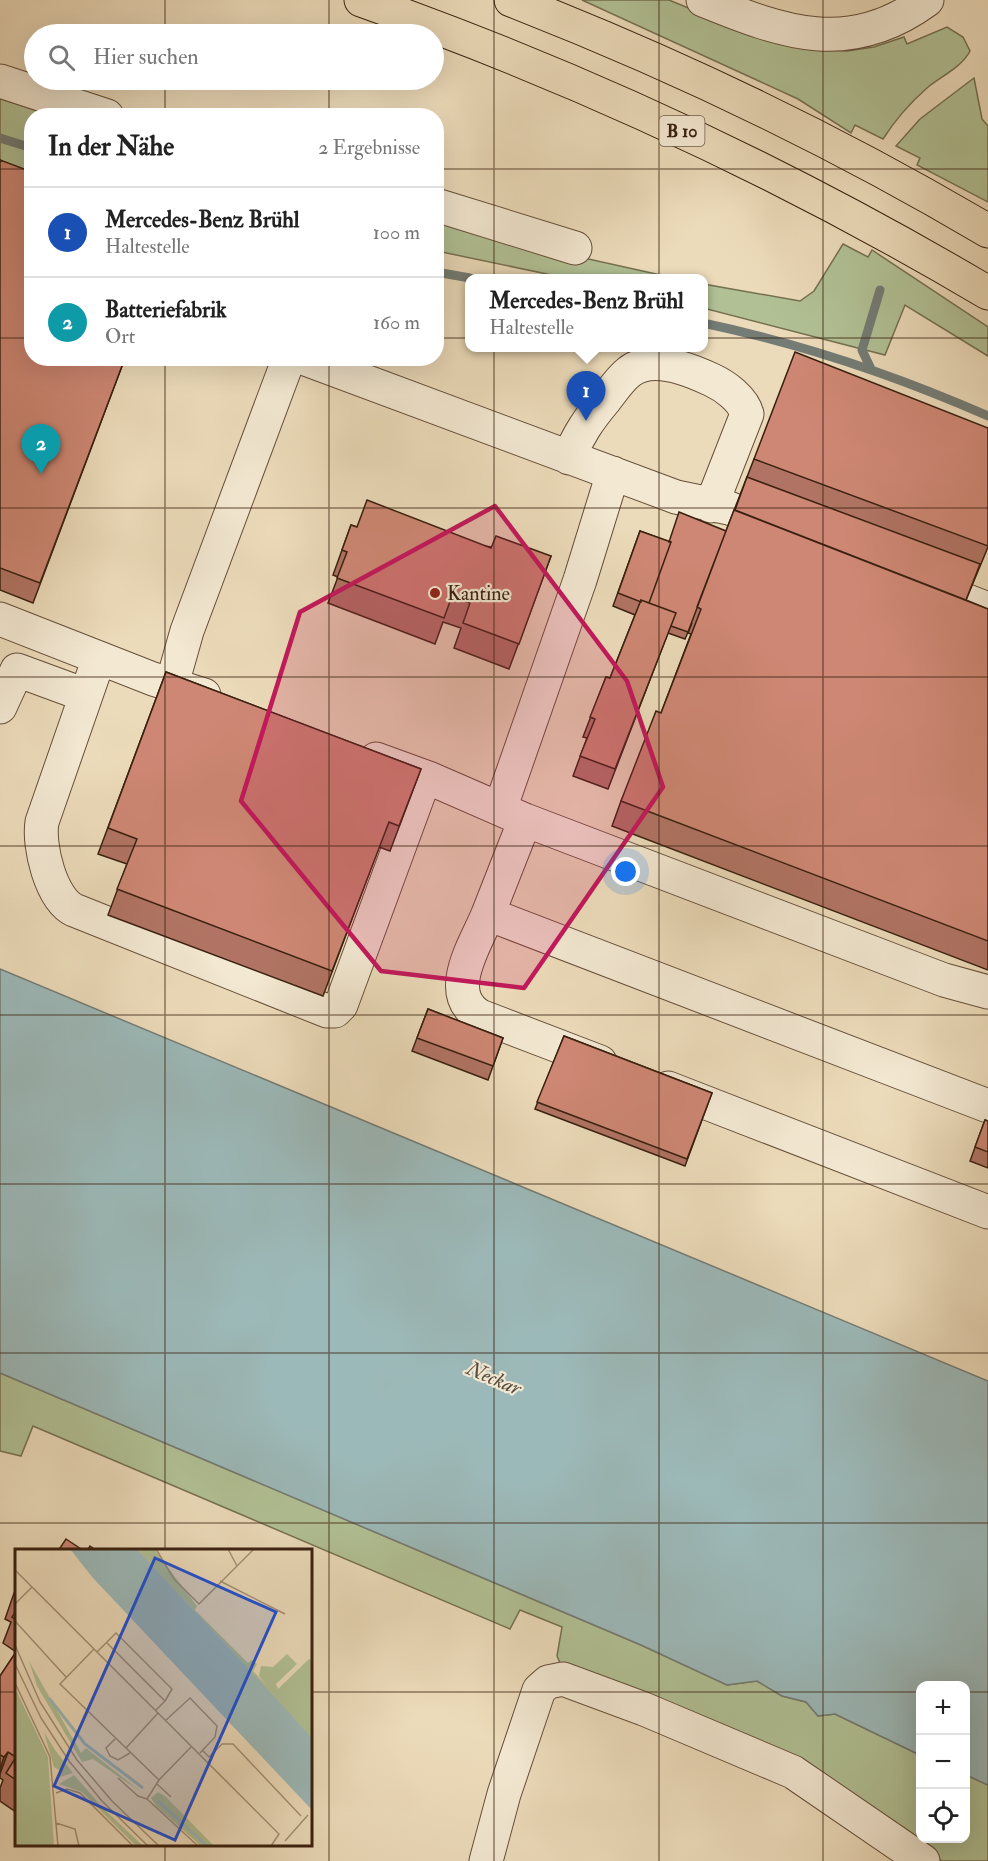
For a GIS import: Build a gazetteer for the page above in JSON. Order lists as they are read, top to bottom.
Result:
{
  "streets": {
    "highway": ["B 10"]
  },
  "water": ["Neckar"],
  "places": ["Kantine"],
  "page": {
    "search": "Hier suchen",
    "heading": ["In der Nähe", "2 Ergebnisse"],
    "list": [
      {
        "mark": "1",
        "name": "Mercedes-Benz Brühl",
        "note": "Haltestelle",
        "value": "100 m"
      },
      {
        "mark": "2",
        "name": "Batteriefabrik",
        "note": "Ort",
        "value": "160 m"
      }
    ],
    "popup": ["Mercedes-Benz Brühl", "Haltestelle"],
    "pins": ["1", "2"],
    "map_buttons": ["+", "−"]
  }
}
